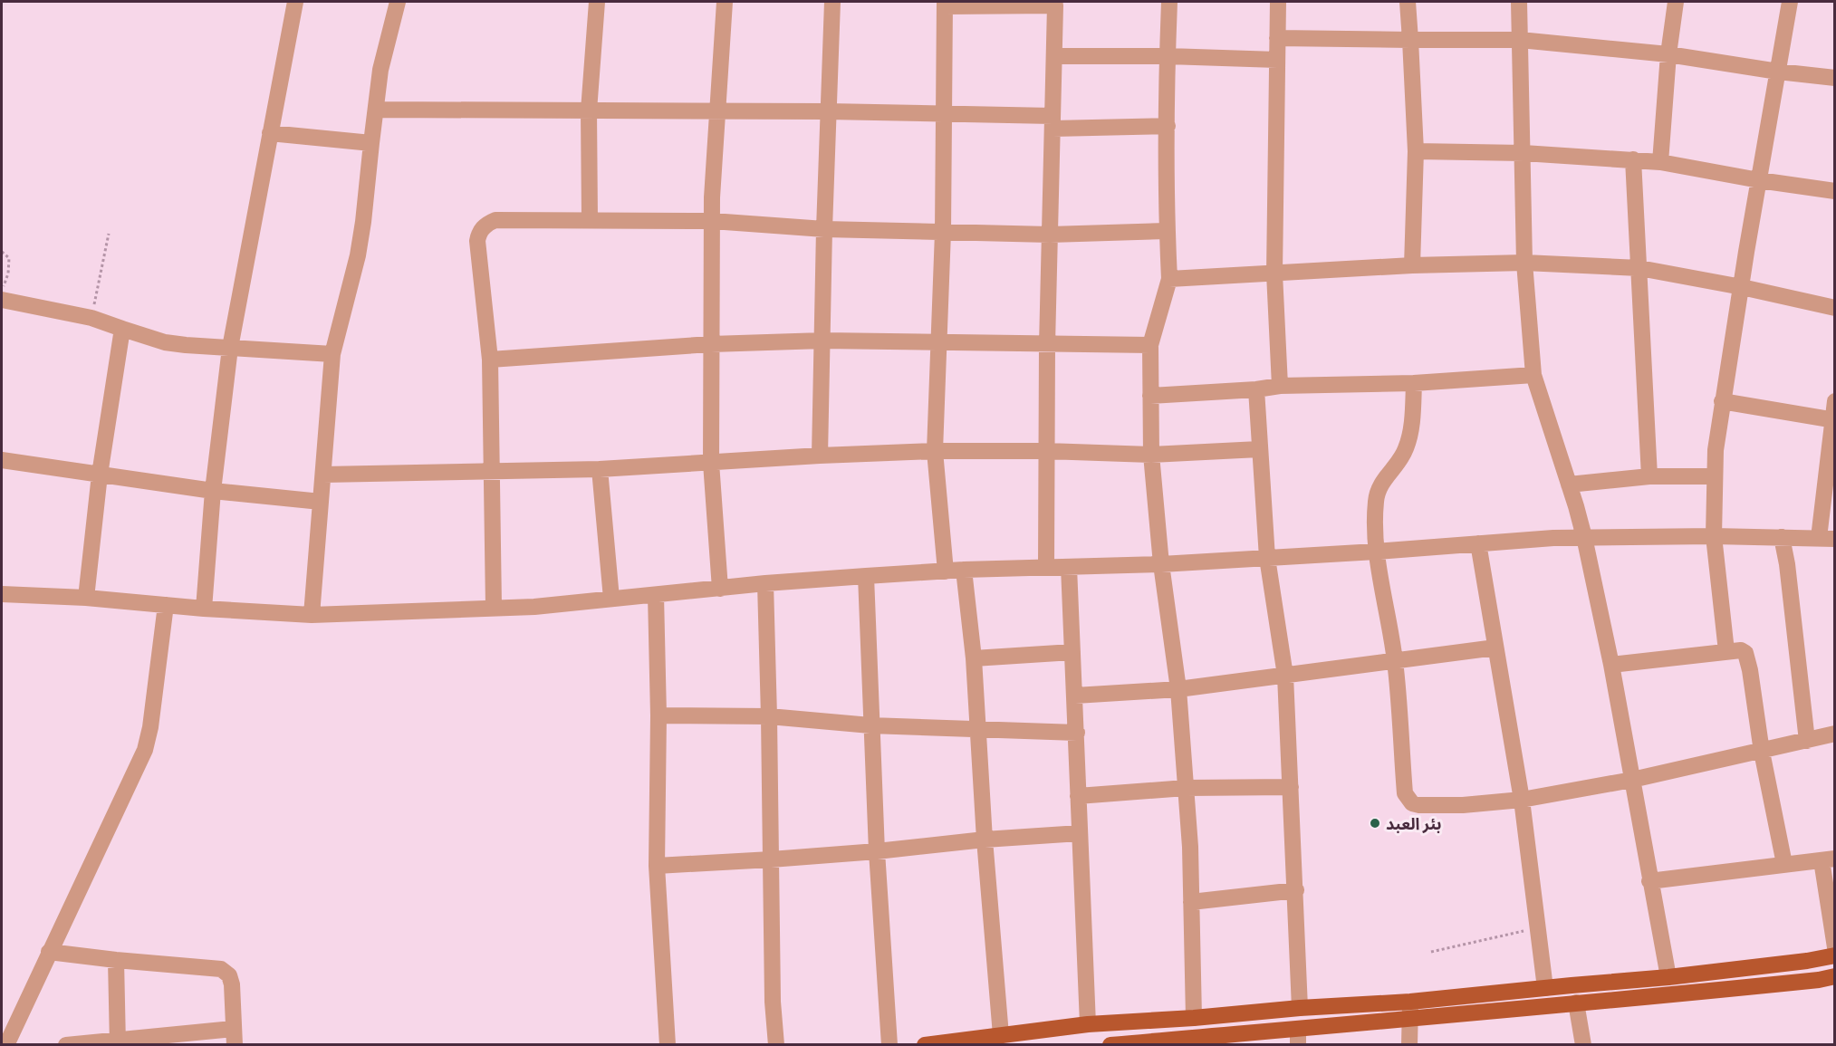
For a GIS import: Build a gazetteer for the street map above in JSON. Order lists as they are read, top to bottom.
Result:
{
  "places": ["بئر العبد"]
}
